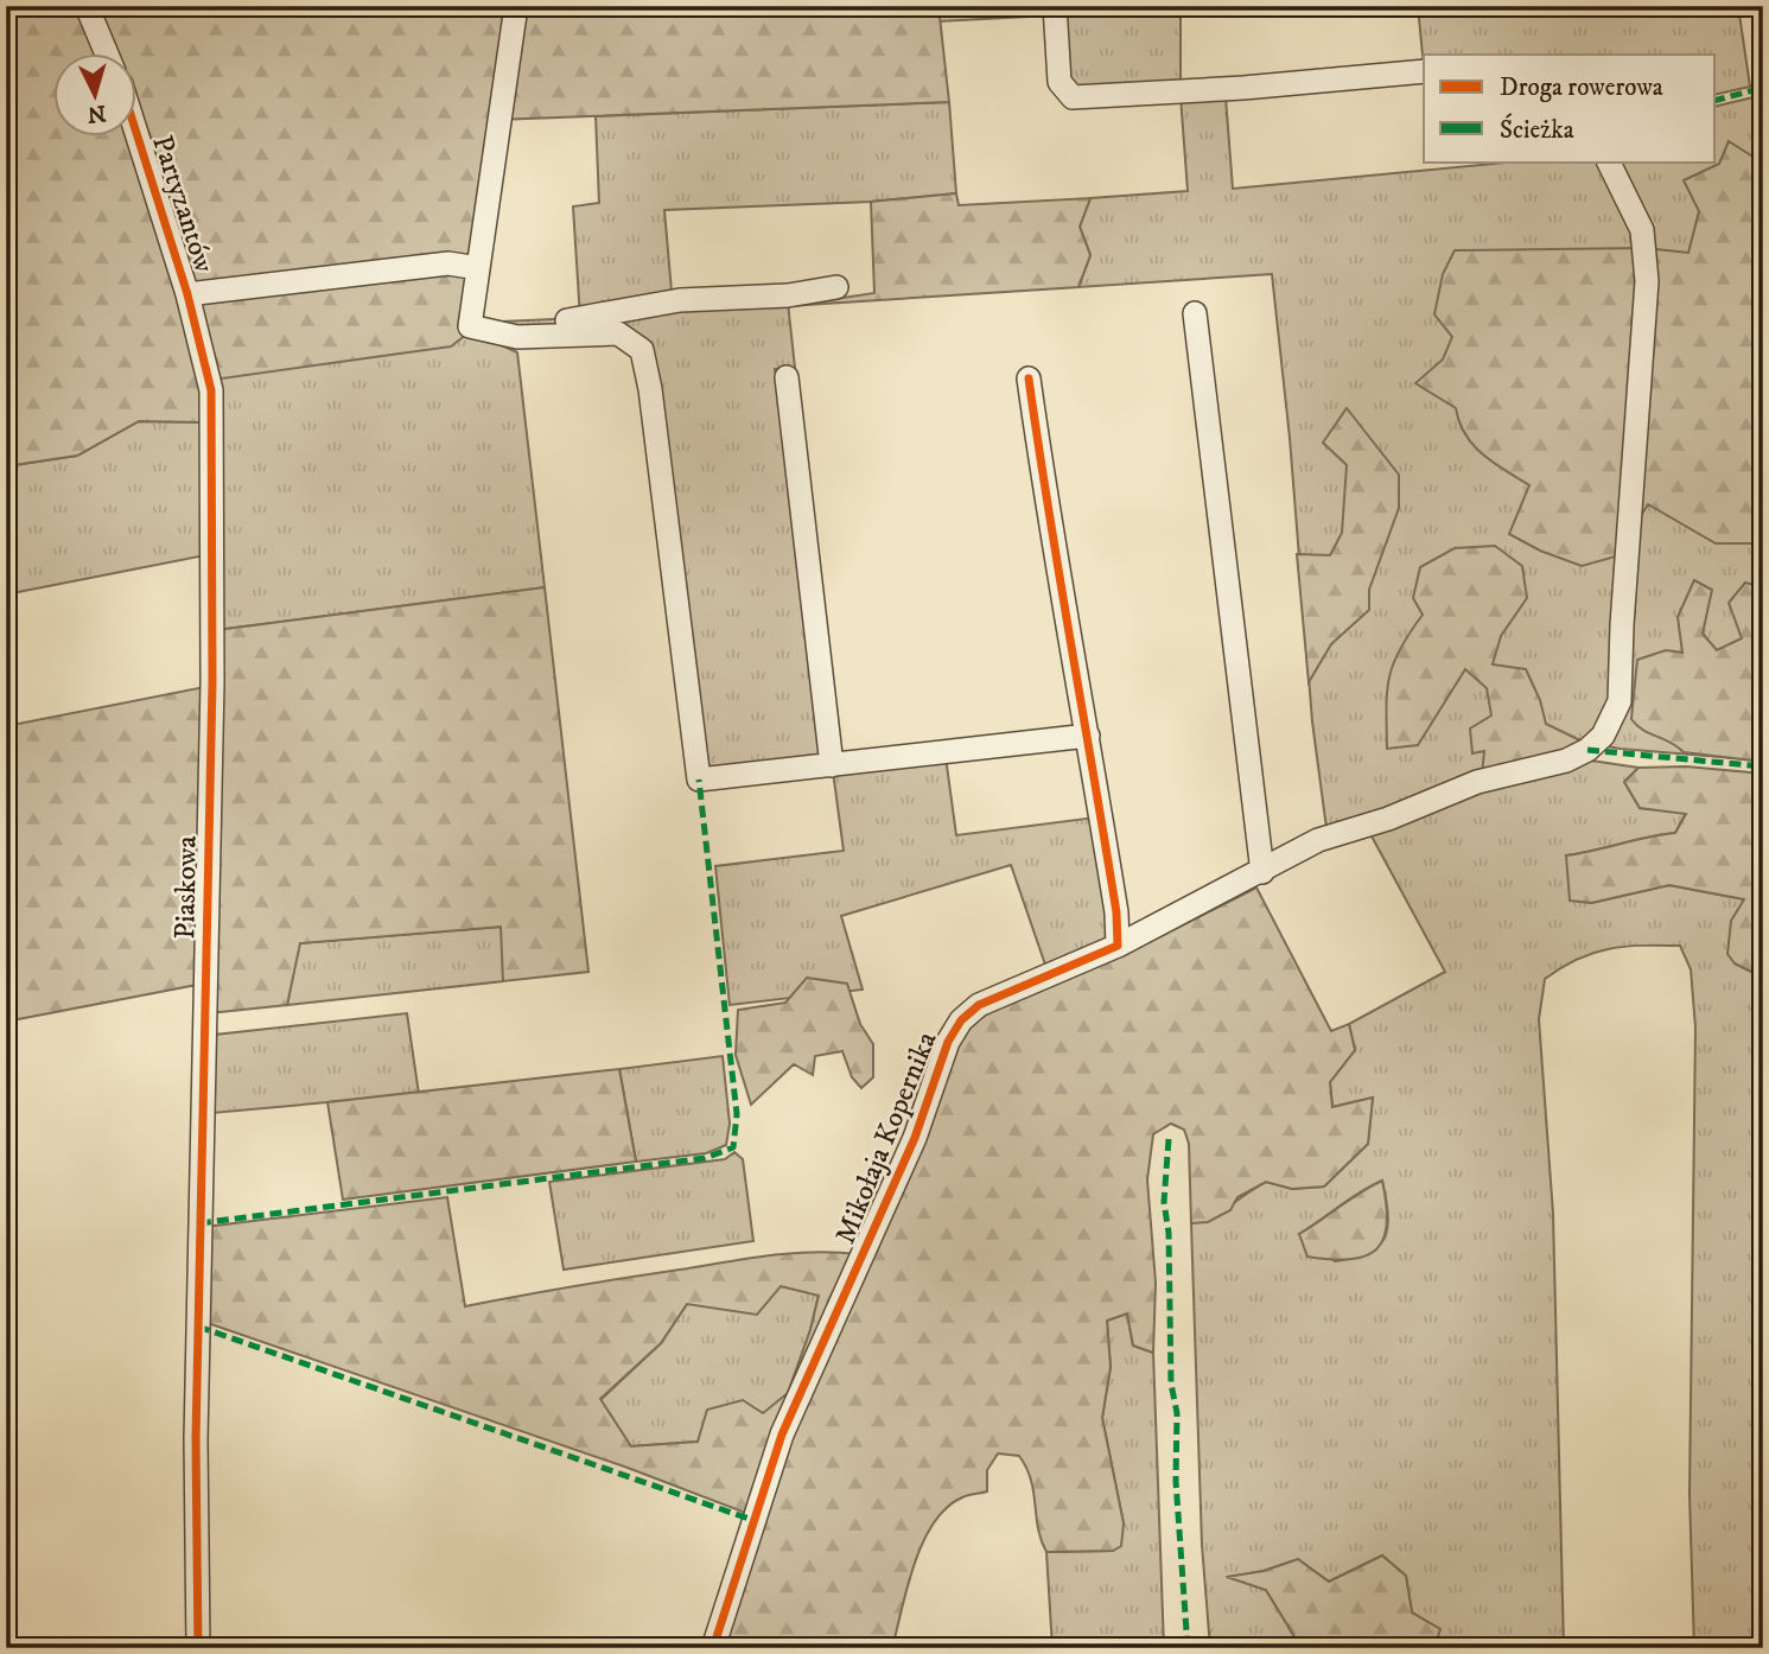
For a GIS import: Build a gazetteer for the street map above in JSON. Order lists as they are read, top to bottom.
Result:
{
  "streets": {
    "street": ["Partyzantów", "Piaskowa", "Mikołaja Kopernika"]
  },
  "crossings": [
    ["Partyzantów", "Piaskowa"]
  ],
  "legend": ["Droga rowerowa", "Ścieżka"],
  "north": "bottom"
}
